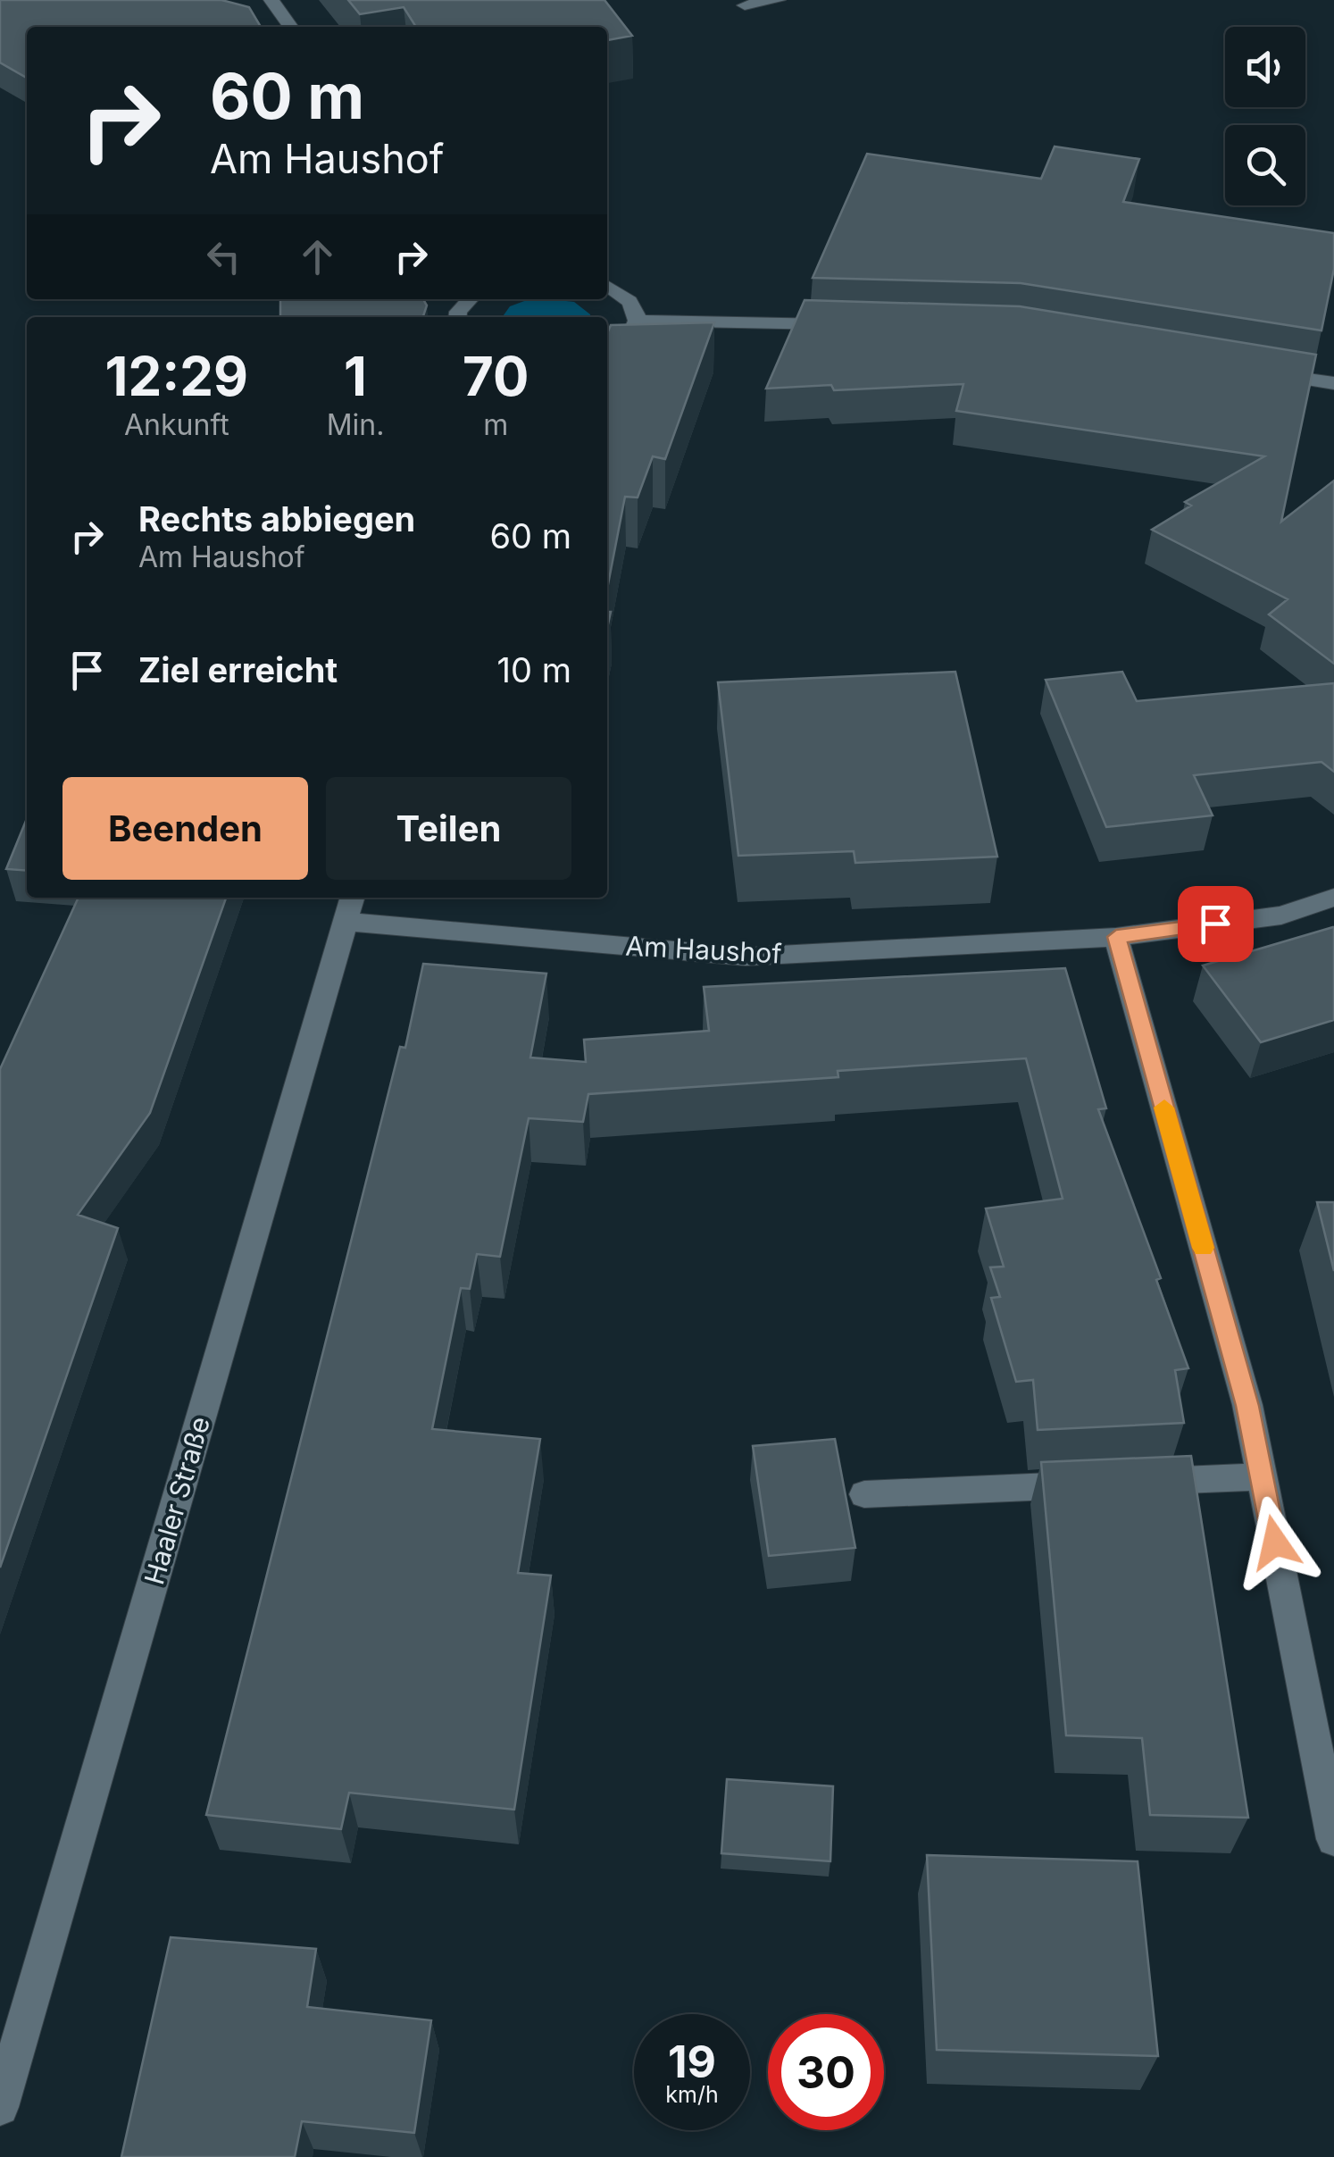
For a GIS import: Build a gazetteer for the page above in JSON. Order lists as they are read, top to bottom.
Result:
{
  "streets": {
    "street": ["Am Haushof", "Haaler Straße"]
  },
  "crossings": [
    ["Am Haushof", "Haaler Straße"]
  ],
  "page": {
    "turn": ["60 m", "Am Haushof"],
    "eta": [
      "12:29",
      "Ankunft",
      "1",
      "Min.",
      "70",
      "m"
    ],
    "list": [
      {
        "name": "Rechts abbiegen",
        "note": "Am Haushof",
        "value": "60 m"
      },
      {
        "name": "Ziel erreicht",
        "value": "10 m"
      }
    ],
    "buttons": ["Beenden", "Teilen"],
    "speed": "19 km/h",
    "limit": "30"
  }
}
